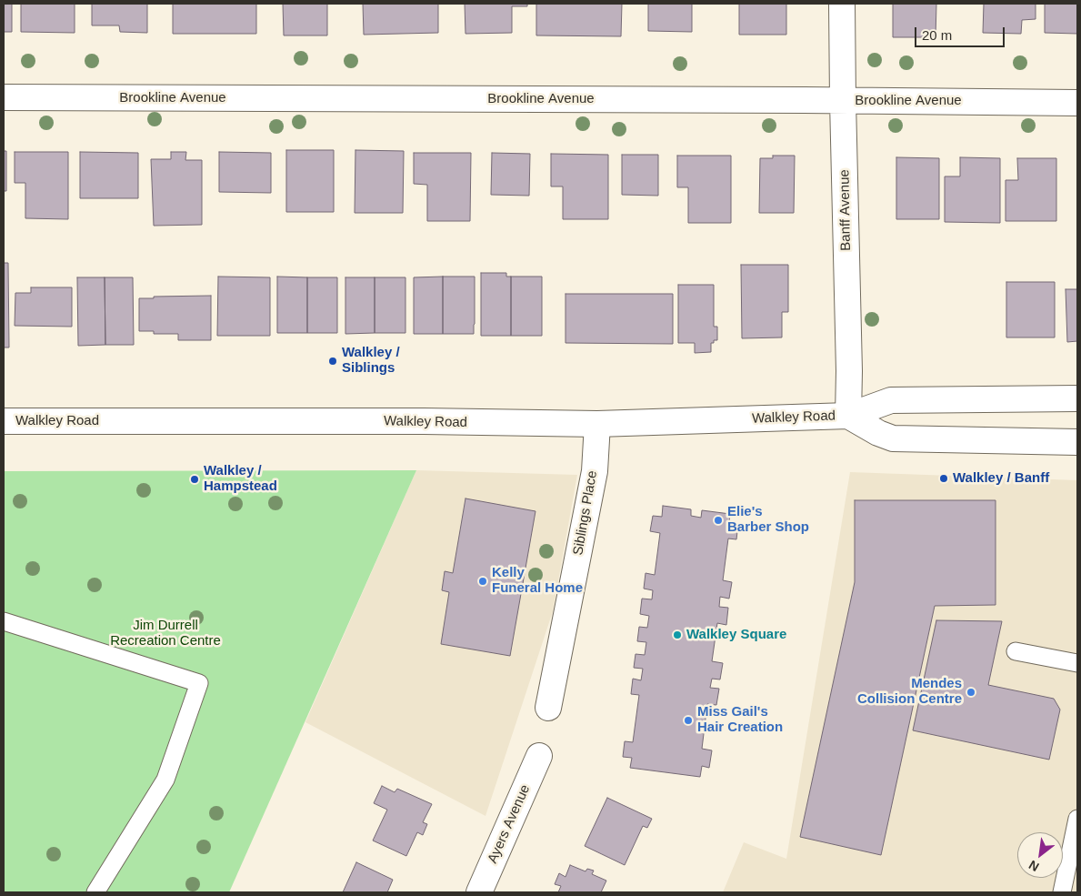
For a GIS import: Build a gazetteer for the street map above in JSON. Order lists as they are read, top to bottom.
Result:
{
  "streets": {
    "street": [
      "Brookline Avenue",
      "Banff Avenue",
      "Walkley Road",
      "Siblings Place",
      "Ayers Avenue"
    ]
  },
  "crossings": [
    ["Brookline Avenue", "Banff Avenue"],
    ["Banff Avenue", "Walkley Road"],
    ["Walkley Road", "Siblings Place"]
  ],
  "parks": ["Jim Durrell Recreation Centre"],
  "places": [
    "Walkley / Siblings",
    "Walkley / Banff",
    "Walkley / Hampstead",
    "Elie's Barber Shop",
    "Kelly Funeral Home",
    "Walkley Square",
    "Mendes Collision Centre",
    "Miss Gail's Hair Creation"
  ],
  "scale_bar": "20 m",
  "north": "bottom left"
}
